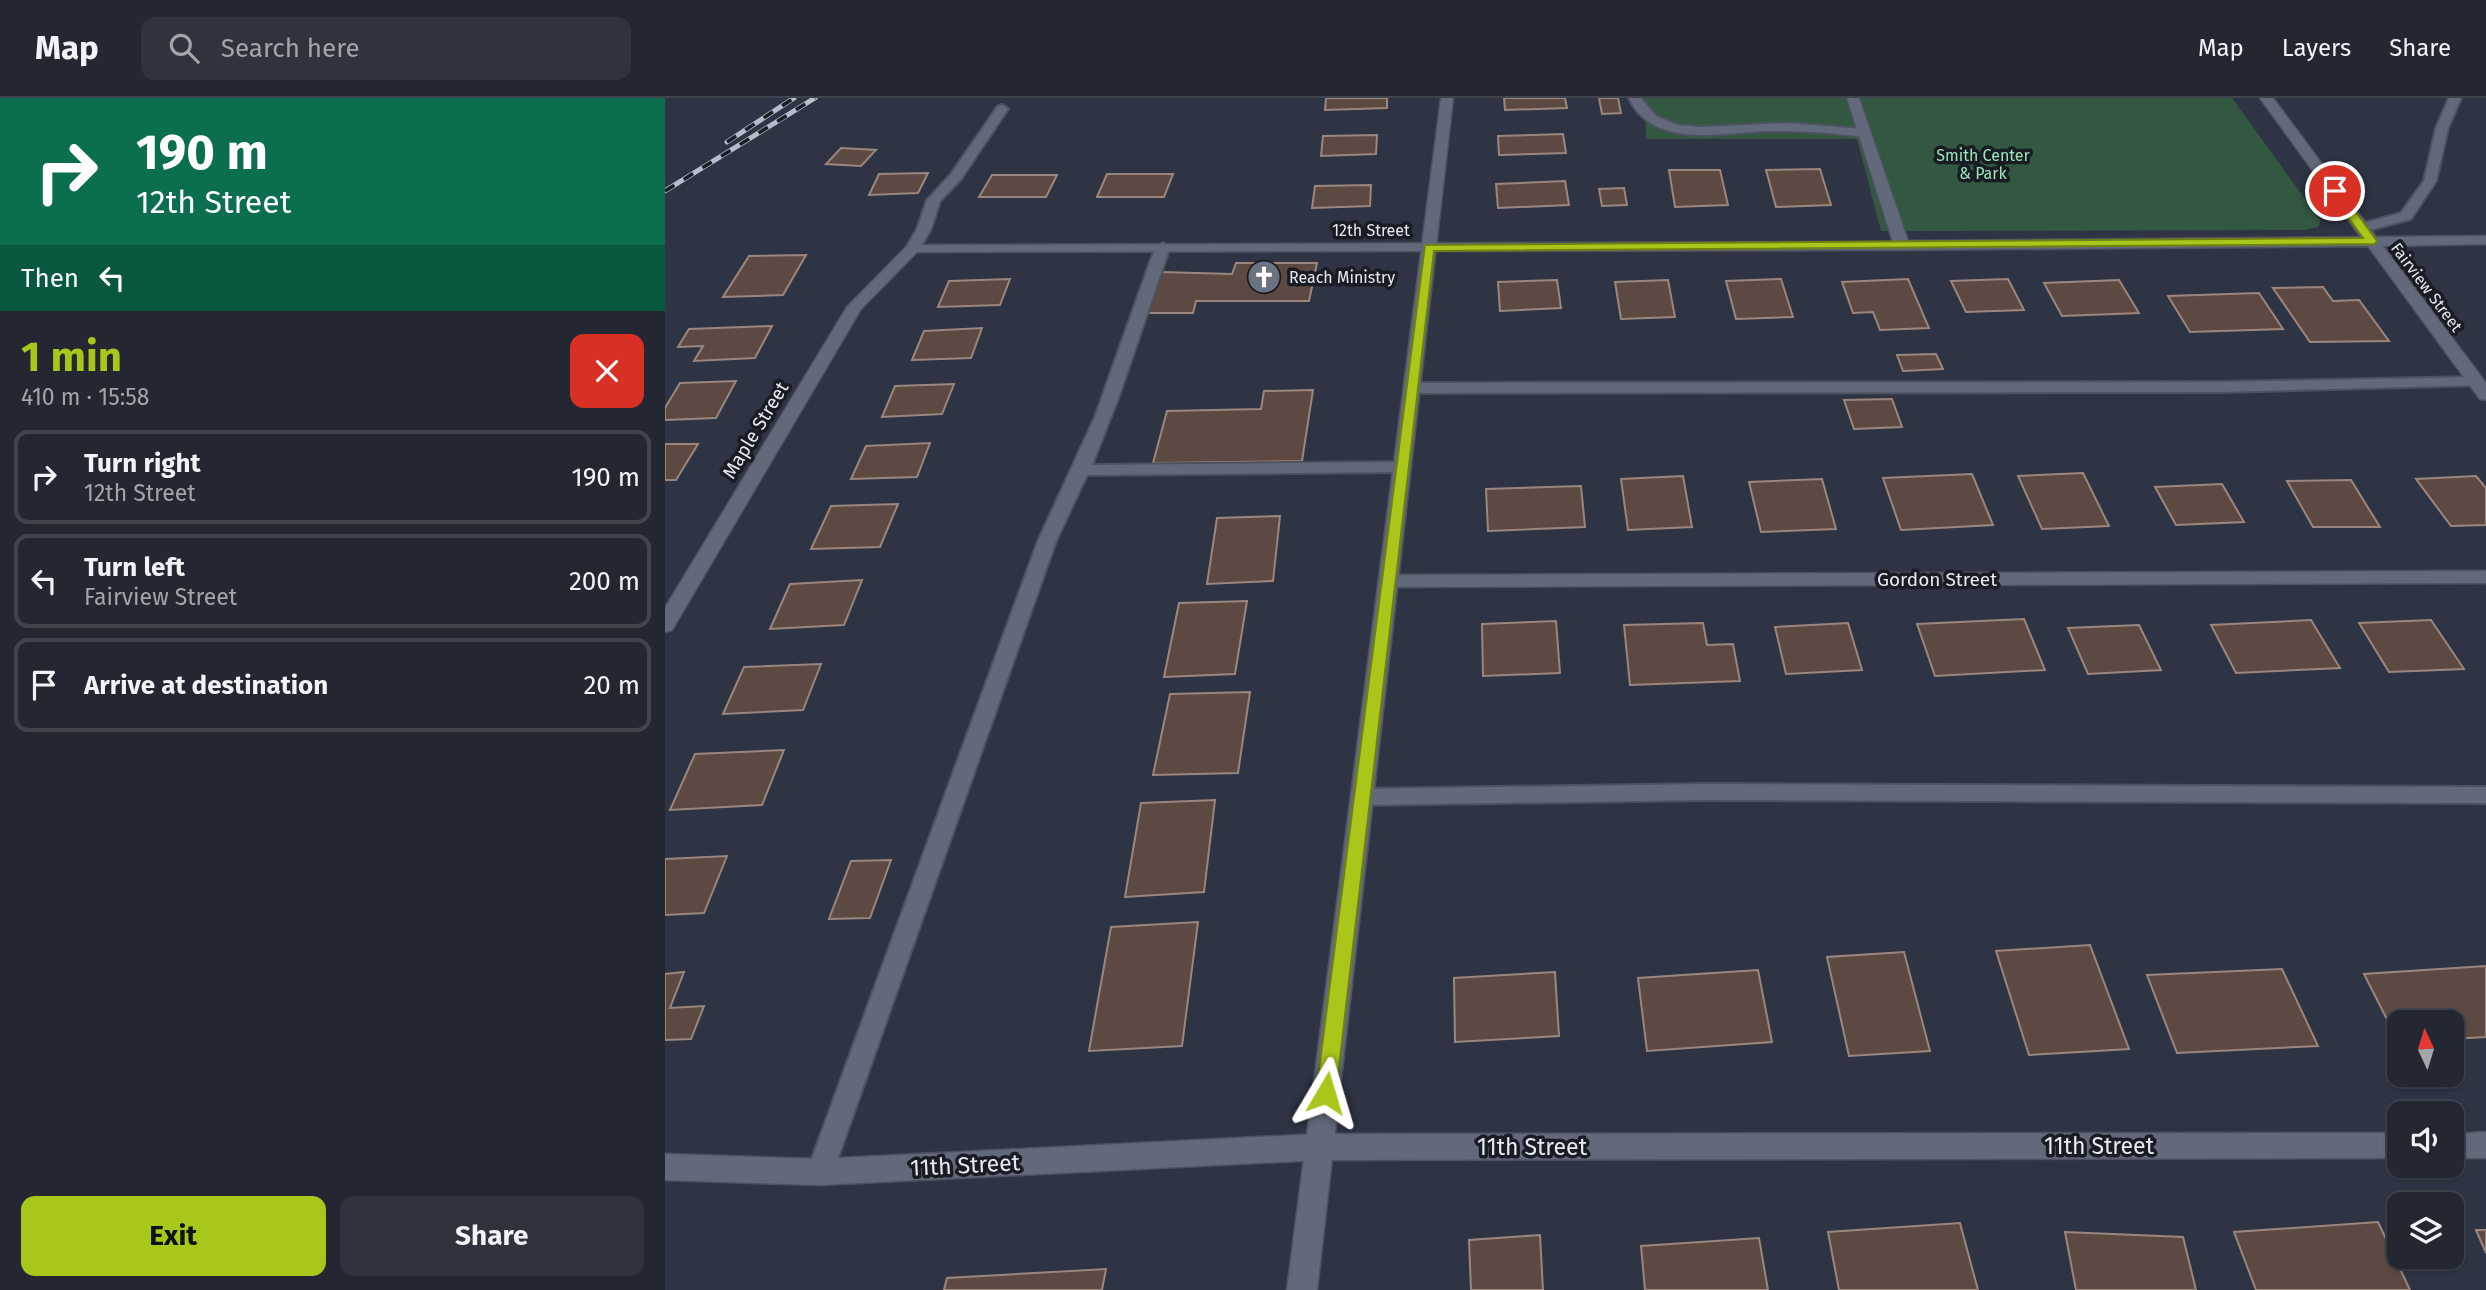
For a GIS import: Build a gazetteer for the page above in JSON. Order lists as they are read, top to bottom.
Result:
{
  "streets": {
    "street": [
      "12th Street",
      "Fairview Street",
      "Maple Street",
      "Gordon Street",
      "11th Street"
    ]
  },
  "crossings": [
    ["12th Street", "Fairview Street"],
    ["12th Street", "Maple Street"]
  ],
  "parks": ["Smith Center & Park"],
  "places": {
    "church": ["Reach Ministry"]
  },
  "north": "top",
  "page": {
    "header": "Map",
    "search": "Search here",
    "nav": ["Map", "Layers", "Share"],
    "turn": ["190 m", "12th Street"],
    "then": "Then",
    "heading": ["1 min", "410 m · 15:58"],
    "list": [
      {
        "name": "Turn right",
        "note": "12th Street",
        "value": "190 m"
      },
      {
        "name": "Turn left",
        "note": "Fairview Street",
        "value": "200 m"
      },
      {
        "name": "Arrive at destination",
        "value": "20 m"
      }
    ],
    "buttons": ["Exit", "Share"]
  }
}
